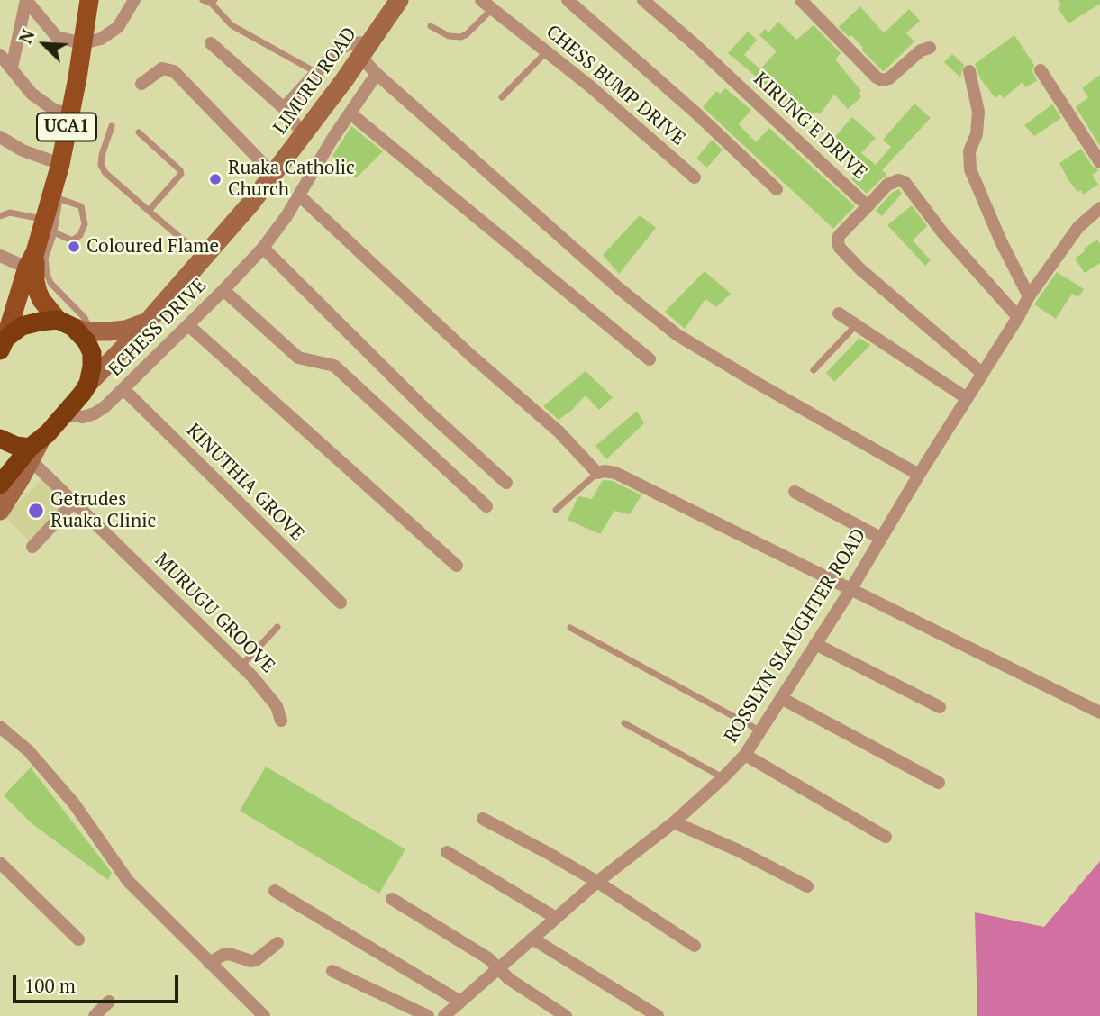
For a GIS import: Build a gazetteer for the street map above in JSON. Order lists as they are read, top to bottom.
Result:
{
  "streets": {
    "main road": ["LIMURU ROAD", "UCA1"],
    "street": [
      "CHESS BUMP DRIVE",
      "KIRUNG'E DRIVE",
      "ECHESS DRIVE",
      "KINUTHIA GROVE",
      "MURUGU GROOVE",
      "ROSSLYN SLAUGHTER ROAD"
    ]
  },
  "crossings": [
    ["KIRUNG'E DRIVE", "ROSSLYN SLAUGHTER ROAD"],
    ["ECHESS DRIVE", "KINUTHIA GROVE"]
  ],
  "places": ["Ruaka Catholic Church", "Coloured Flame", "Getrudes Ruaka Clinic"],
  "scale_bar": "100 m",
  "north": "top left"
}
